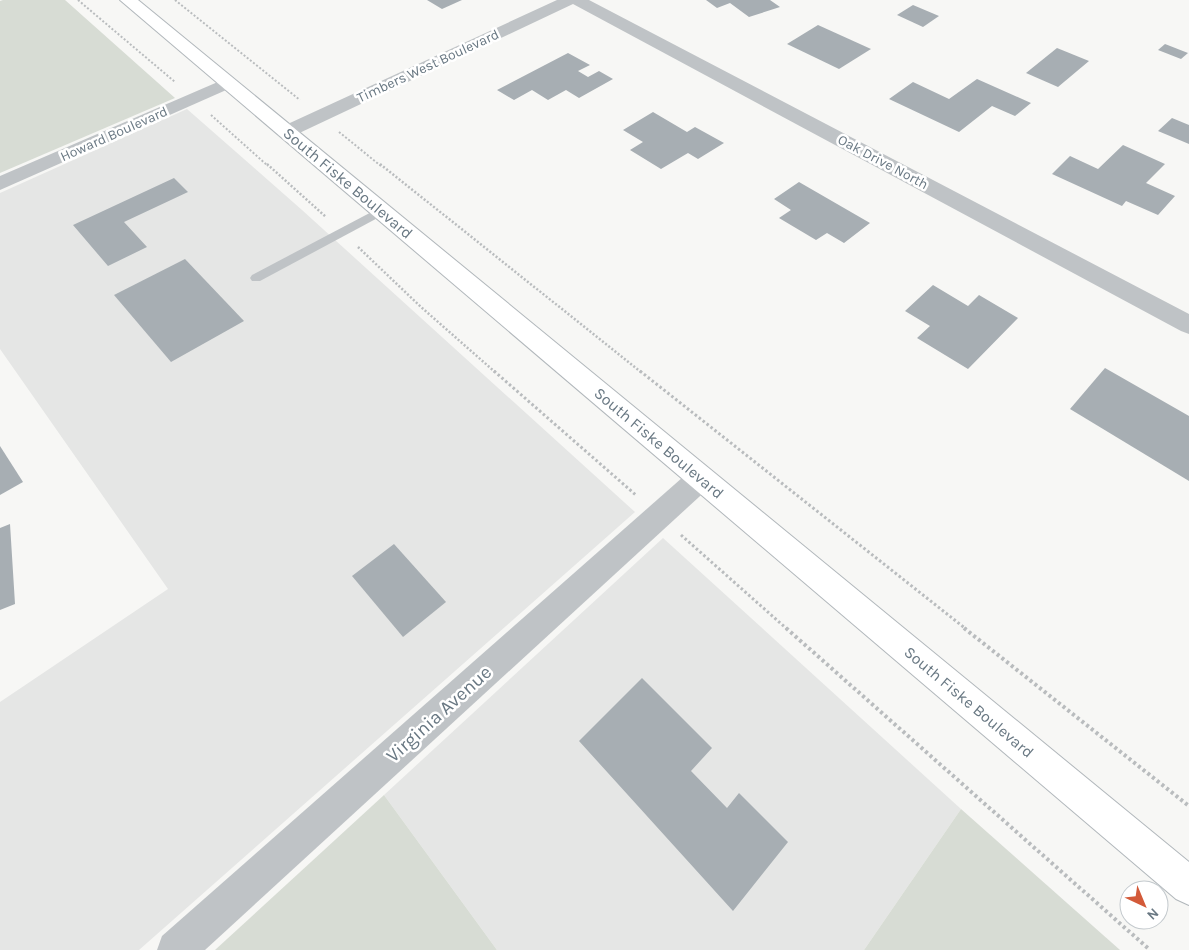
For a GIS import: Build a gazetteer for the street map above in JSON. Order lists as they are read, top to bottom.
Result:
{
  "streets": {
    "main road": ["South Fiske Boulevard"],
    "street": [
      "Timbers West Boulevard",
      "Howard Boulevard",
      "Oak Drive North",
      "Virginia Avenue"
    ]
  },
  "crossings": [
    ["Timbers West Boulevard", "South Fiske Boulevard"],
    ["Howard Boulevard", "South Fiske Boulevard"],
    ["South Fiske Boulevard", "Virginia Avenue"]
  ],
  "north": "bottom right"
}
